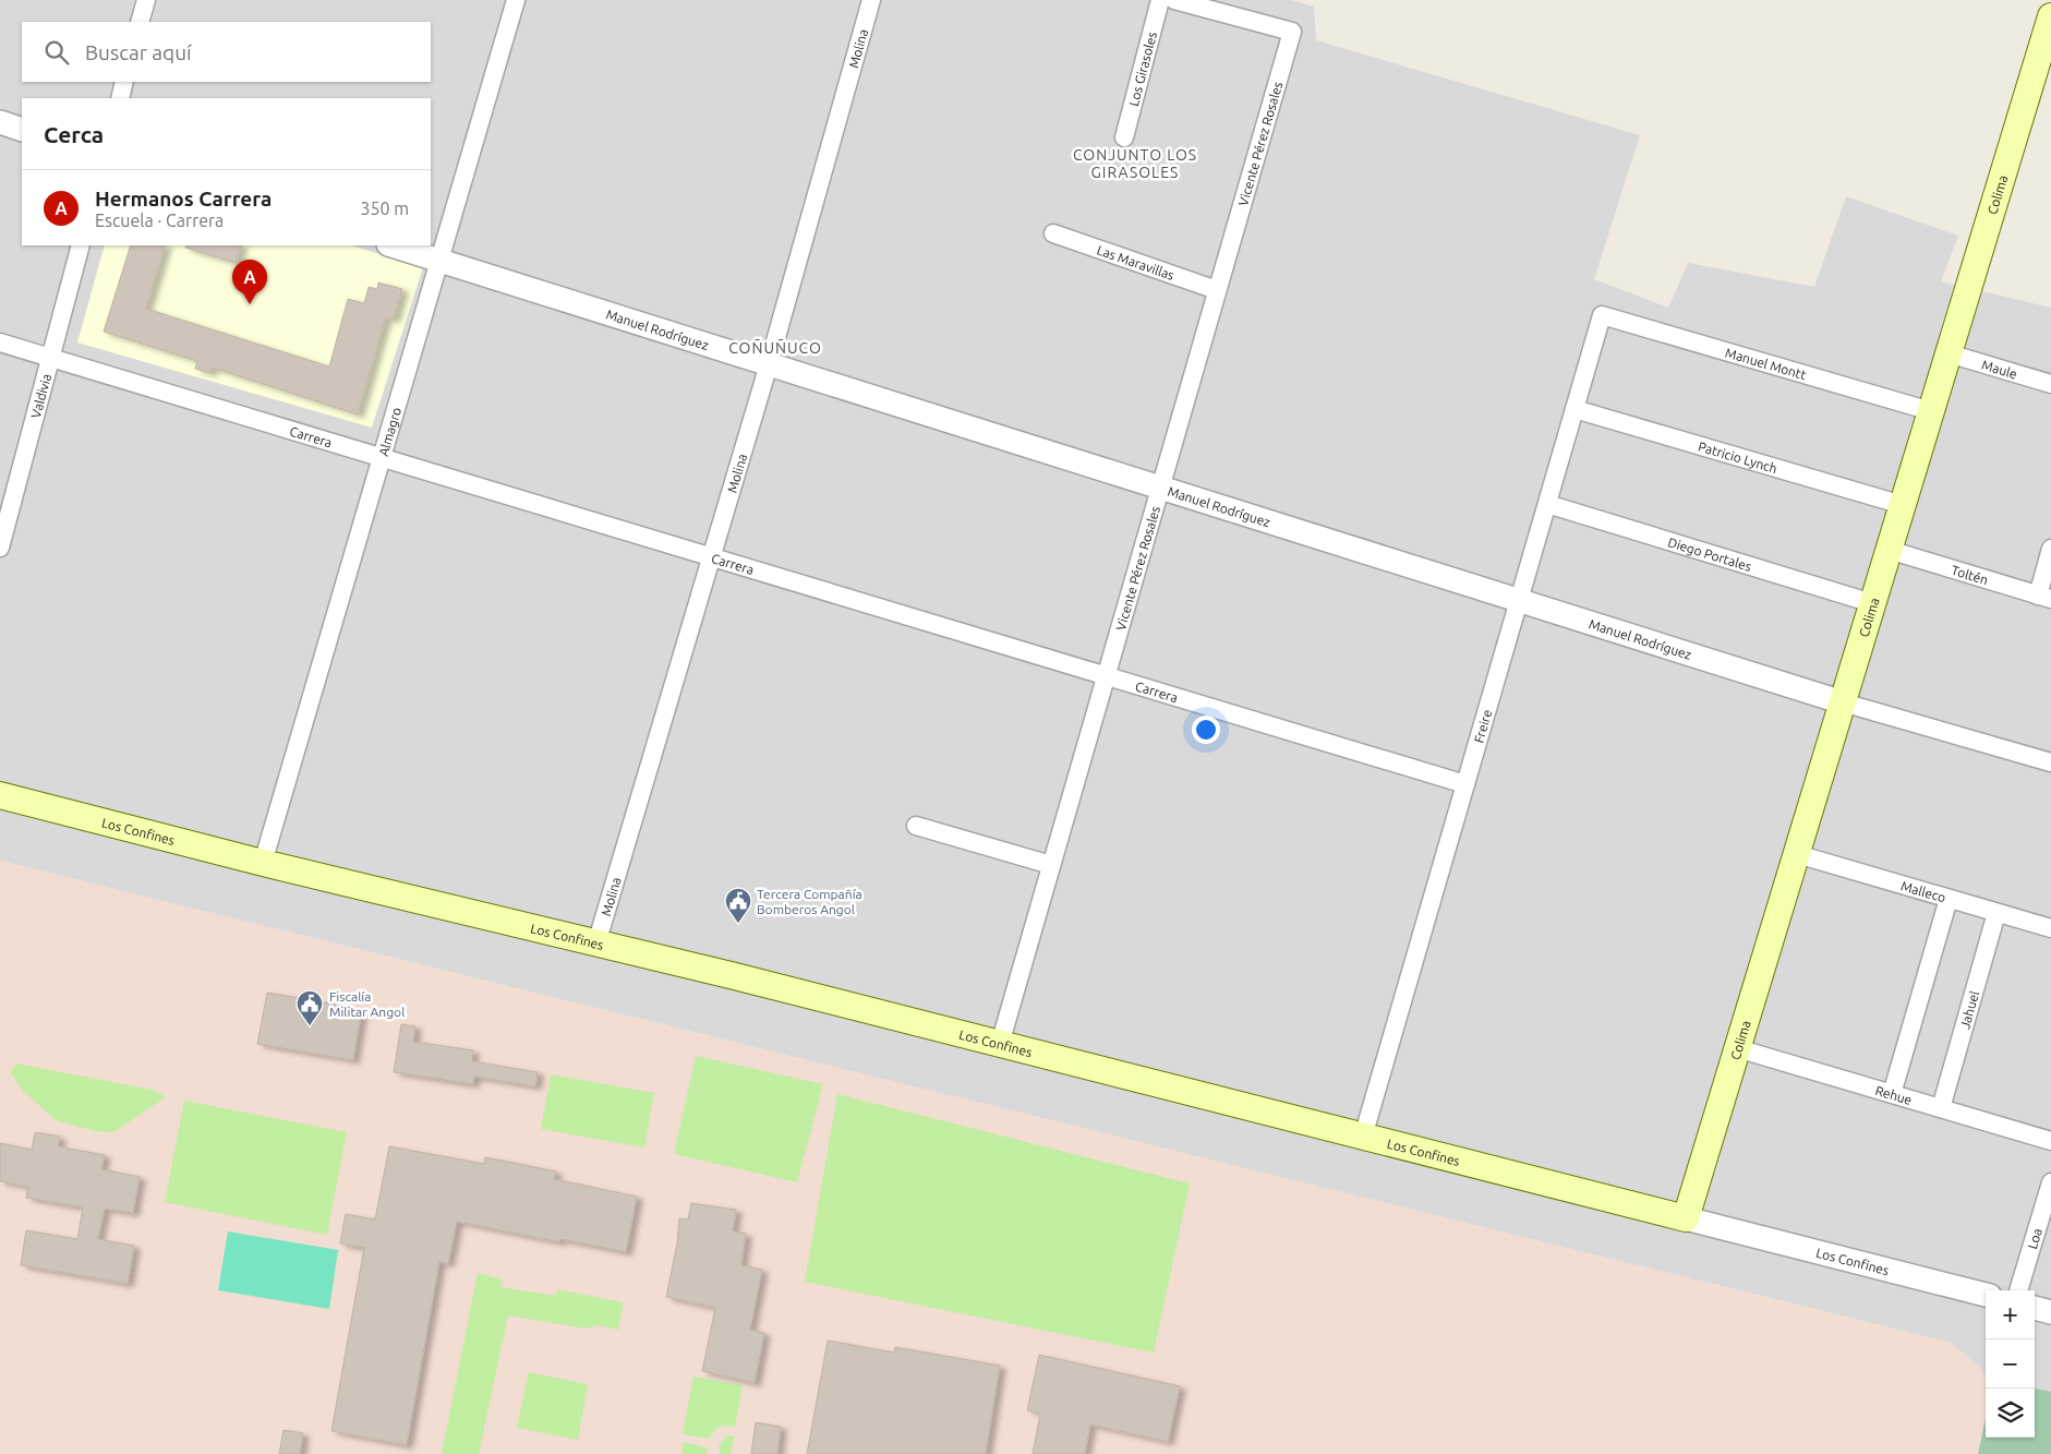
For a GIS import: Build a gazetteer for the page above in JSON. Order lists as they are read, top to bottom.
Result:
{
  "streets": {
    "main road": ["Colima", "Los Confines"],
    "street": [
      "Molina",
      "Los Girasoles",
      "Vicente Pérez Rosales",
      "Las Maravillas",
      "Manuel Rodríguez",
      "Manuel Montt",
      "Maule",
      "Valdivia",
      "Almagro",
      "Carrera",
      "Patricio Lynch",
      "Diego Portales",
      "Toltén",
      "Freire",
      "Malleco",
      "Jahuel",
      "Rehue",
      "Loa"
    ]
  },
  "crossings": [
    ["Molina", "Manuel Rodríguez"],
    ["Molina", "Carrera"],
    ["Molina", "Los Confines"],
    ["Vicente Pérez Rosales", "Las Maravillas"],
    ["Vicente Pérez Rosales", "Manuel Rodríguez"],
    ["Vicente Pérez Rosales", "Carrera"],
    ["Vicente Pérez Rosales", "Los Confines"],
    ["Colima", "Manuel Rodríguez"],
    ["Colima", "Manuel Montt"],
    ["Colima", "Maule"],
    ["Colima", "Patricio Lynch"],
    ["Colima", "Diego Portales"],
    ["Colima", "Toltén"],
    ["Colima", "Los Confines"],
    ["Colima", "Malleco"],
    ["Colima", "Rehue"],
    ["Manuel Rodríguez", "Almagro"],
    ["Manuel Rodríguez", "Freire"],
    ["Manuel Montt", "Freire"],
    ["Valdivia", "Carrera"],
    ["Almagro", "Carrera"],
    ["Almagro", "Los Confines"],
    ["Carrera", "Freire"],
    ["Patricio Lynch", "Freire"],
    ["Diego Portales", "Freire"],
    ["Freire", "Los Confines"],
    ["Malleco", "Jahuel"],
    ["Jahuel", "Rehue"]
  ],
  "districts": ["CONJUNTO LOS GIRASOLES", "COÑUÑUCO"],
  "places": {
    "public building": ["Tercera Compañía Bomberos Angol", "Fiscalía Militar Angol"]
  },
  "page": {
    "search": "Buscar aquí",
    "heading": "Cerca",
    "list": [
      {
        "mark": "A",
        "name": "Hermanos Carrera",
        "note": "Escuela · Carrera",
        "value": "350 m"
      }
    ],
    "pins": "A",
    "map_buttons": ["+", "−"]
  }
}
